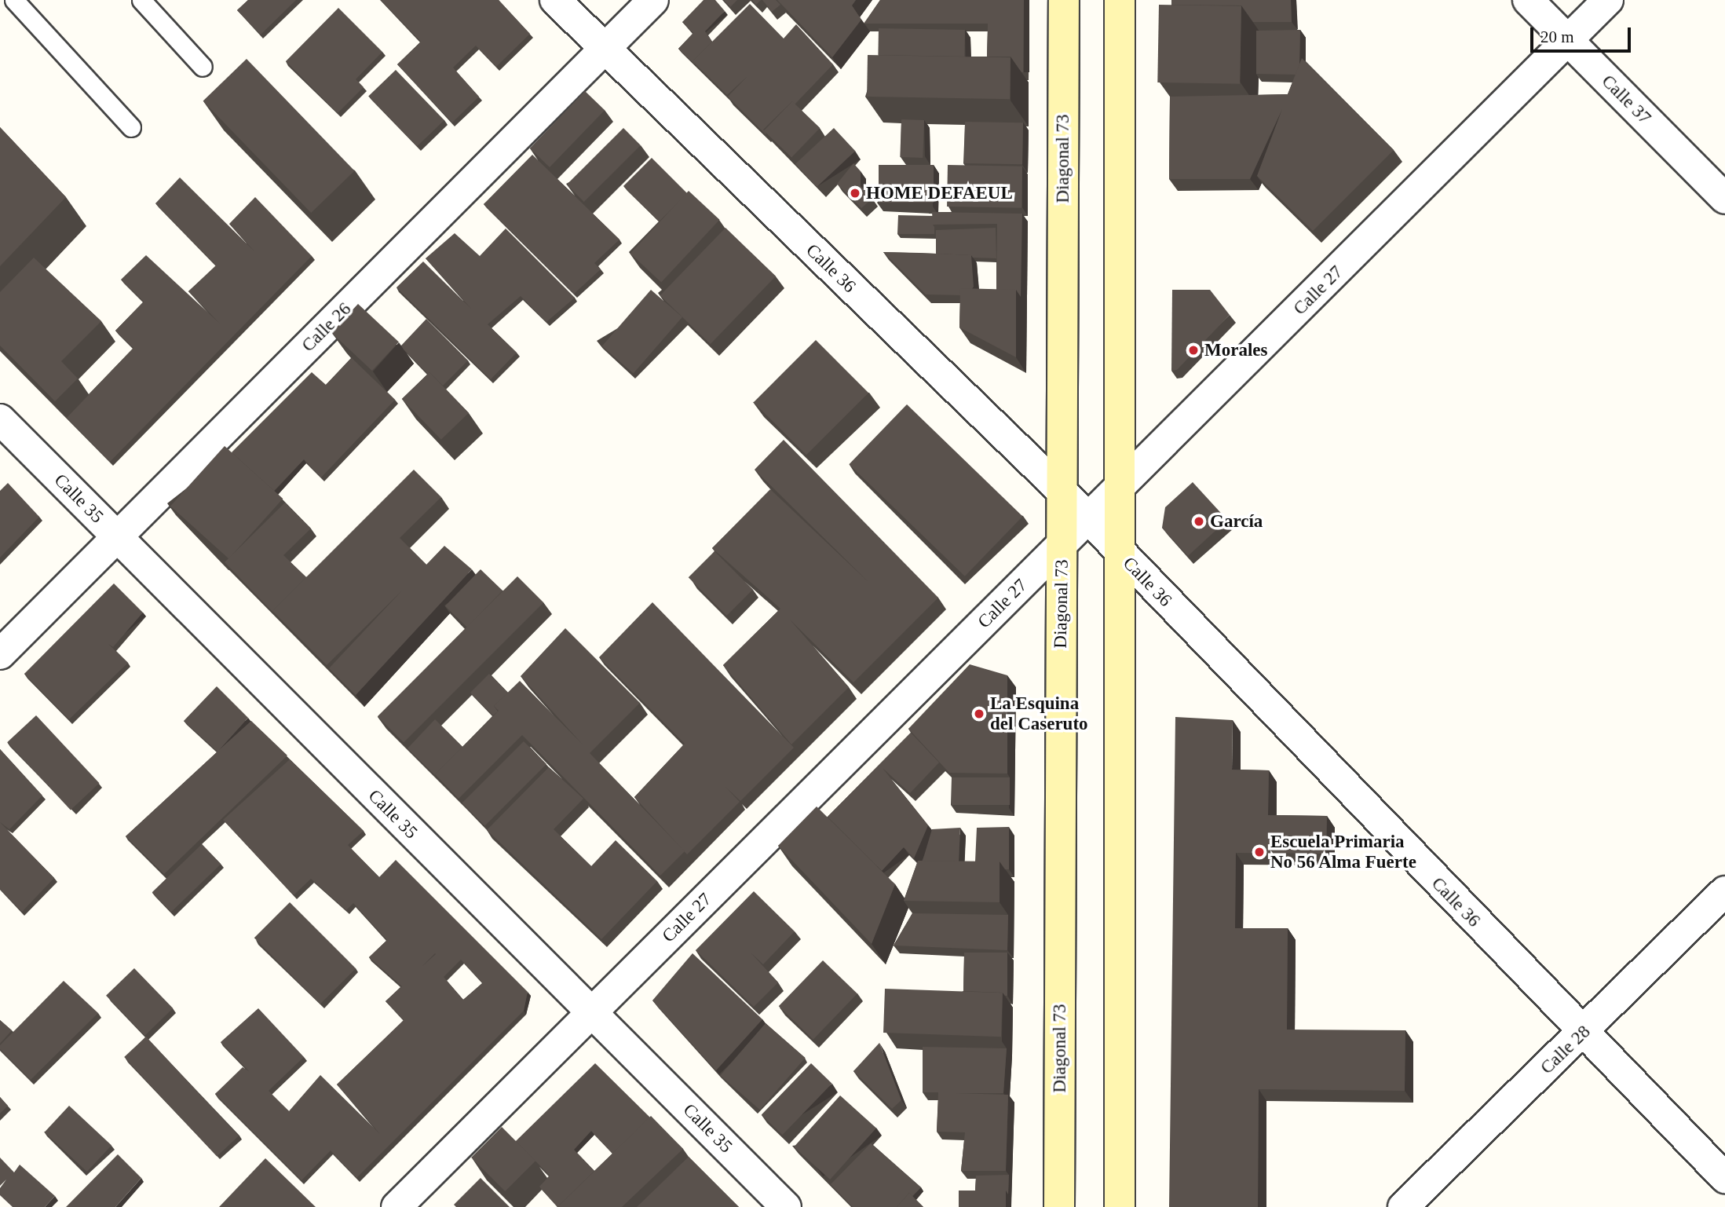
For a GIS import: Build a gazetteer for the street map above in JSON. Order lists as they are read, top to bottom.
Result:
{
  "streets": {
    "main road": ["Diagonal 73"],
    "street": [
      "Calle 37",
      "Calle 36",
      "Calle 27",
      "Calle 26",
      "Calle 35",
      "Calle 28"
    ]
  },
  "crossings": [
    ["Calle 37", "Calle 27"],
    ["Diagonal 73", "Calle 36"],
    ["Diagonal 73", "Calle 27"],
    ["Calle 36", "Calle 27"],
    ["Calle 36", "Calle 26"],
    ["Calle 36", "Calle 28"],
    ["Calle 27", "Calle 35"],
    ["Calle 26", "Calle 35"]
  ],
  "places": [
    "HOME DEFAEUL",
    "Morales",
    "García",
    "La Esquina del Caseruto",
    "Escuela Primaria No 56 Alma Fuerte"
  ],
  "scale_bar": "20 m"
}
